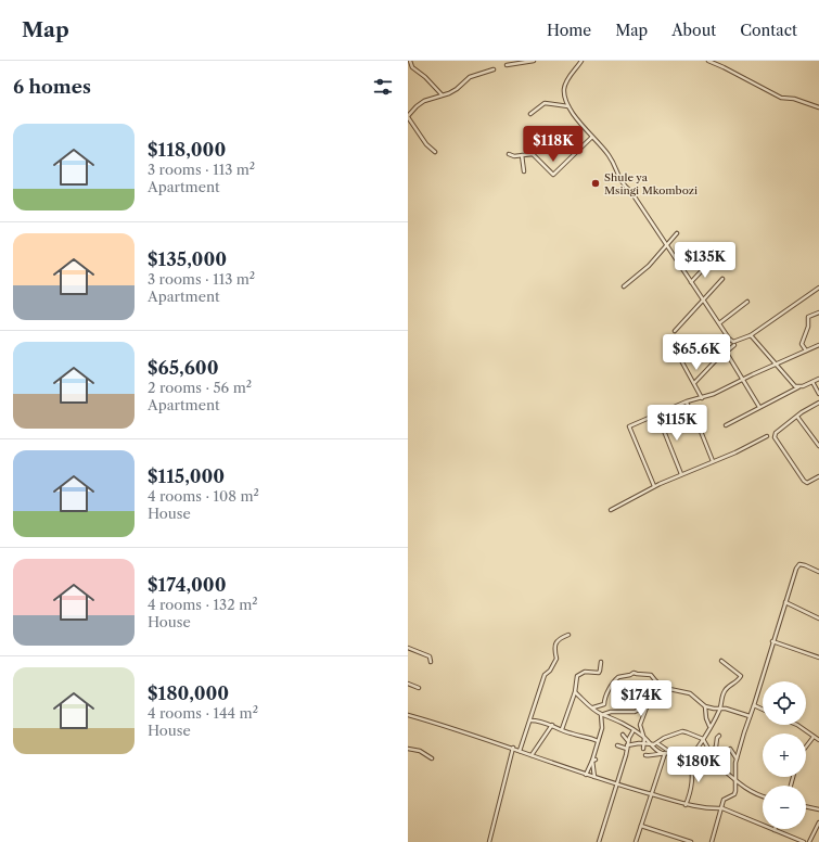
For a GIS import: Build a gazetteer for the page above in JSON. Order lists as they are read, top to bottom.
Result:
{
  "places": ["Shule ya Msingi Mkombozi"],
  "page": {
    "header": "Map",
    "nav": [
      "Home",
      "Map",
      "About",
      "Contact"
    ],
    "heading": "6 homes",
    "list": [
      {
        "name": "$118,000",
        "note": "3 rooms · 113 m² · Apartment"
      },
      {
        "name": "$135,000",
        "note": "3 rooms · 113 m² · Apartment"
      },
      {
        "name": "$65,600",
        "note": "2 rooms · 56 m² · Apartment"
      },
      {
        "name": "$115,000",
        "note": "4 rooms · 108 m² · House"
      },
      {
        "name": "$174,000",
        "note": "4 rooms · 132 m² · House"
      },
      {
        "name": "$180,000",
        "note": "4 rooms · 144 m² · House"
      }
    ],
    "price": [
      "$118K",
      "$135K",
      "$65.6K",
      "$115K",
      "$174K",
      "$180K"
    ],
    "map_buttons": ["+", "−"]
  }
}
